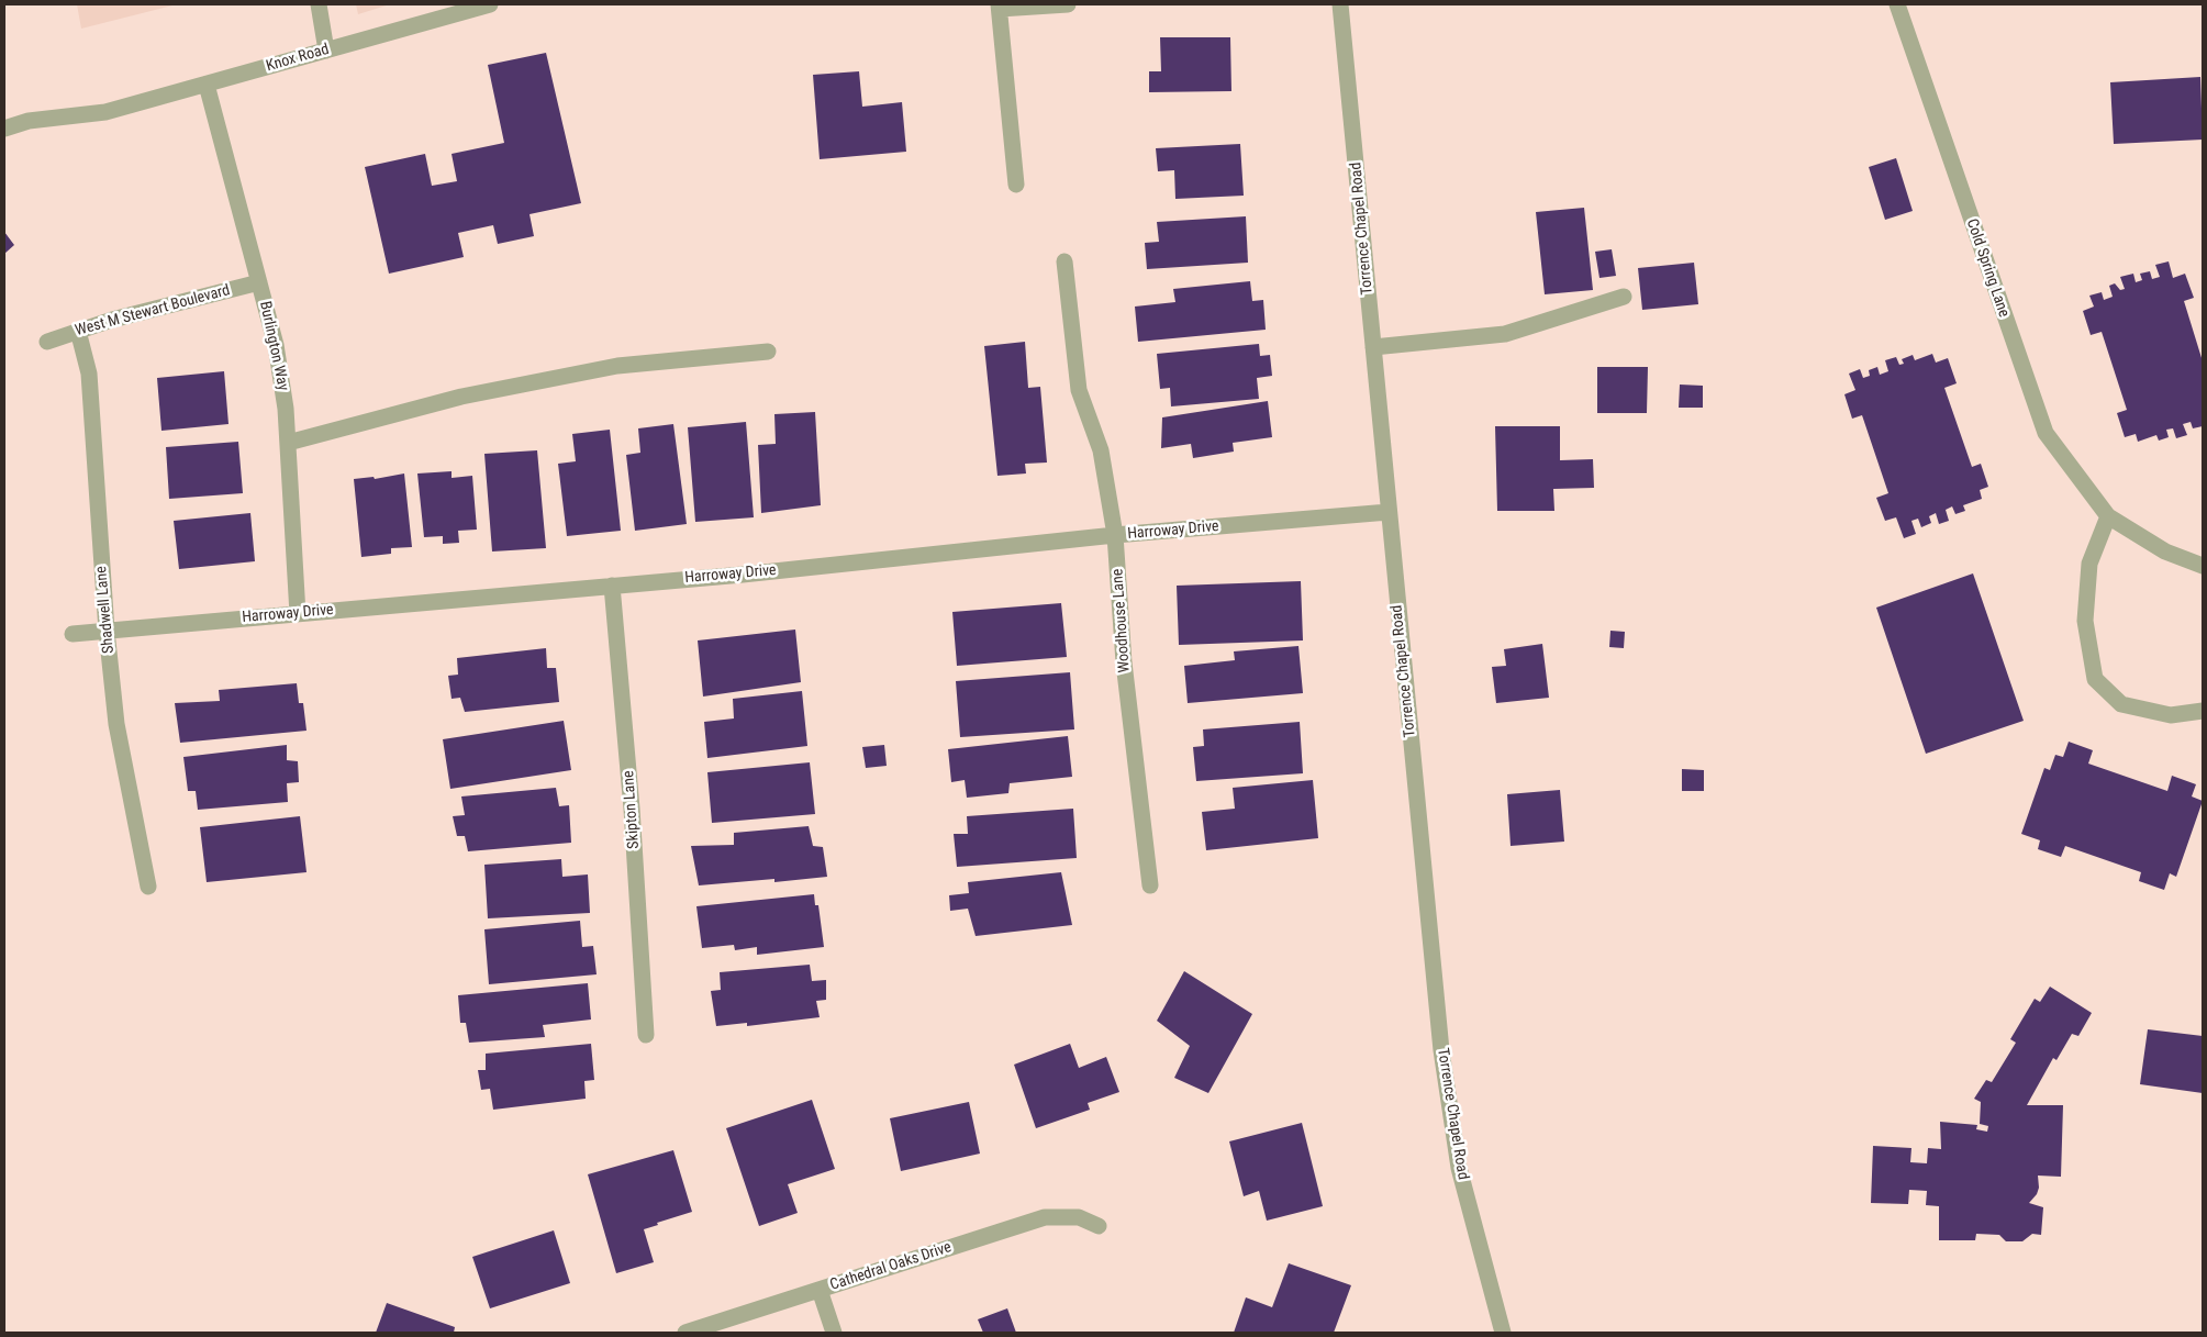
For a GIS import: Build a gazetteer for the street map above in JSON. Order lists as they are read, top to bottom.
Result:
{
  "streets": {
    "street": [
      "Knox Road",
      "Torrence Chapel Road",
      "Cold Spring Lane",
      "West M Stewart Boulevard",
      "Burlington Way",
      "Harroway Drive",
      "Shadwell Lane",
      "Woodhouse Lane",
      "Skipton Lane",
      "Cathedral Oaks Drive"
    ]
  },
  "crossings": [
    ["Knox Road", "Burlington Way"],
    ["Torrence Chapel Road", "Harroway Drive"],
    ["West M Stewart Boulevard", "Burlington Way"],
    ["West M Stewart Boulevard", "Shadwell Lane"],
    ["Burlington Way", "Harroway Drive"],
    ["Harroway Drive", "Shadwell Lane"],
    ["Harroway Drive", "Woodhouse Lane"],
    ["Harroway Drive", "Skipton Lane"]
  ]
}
